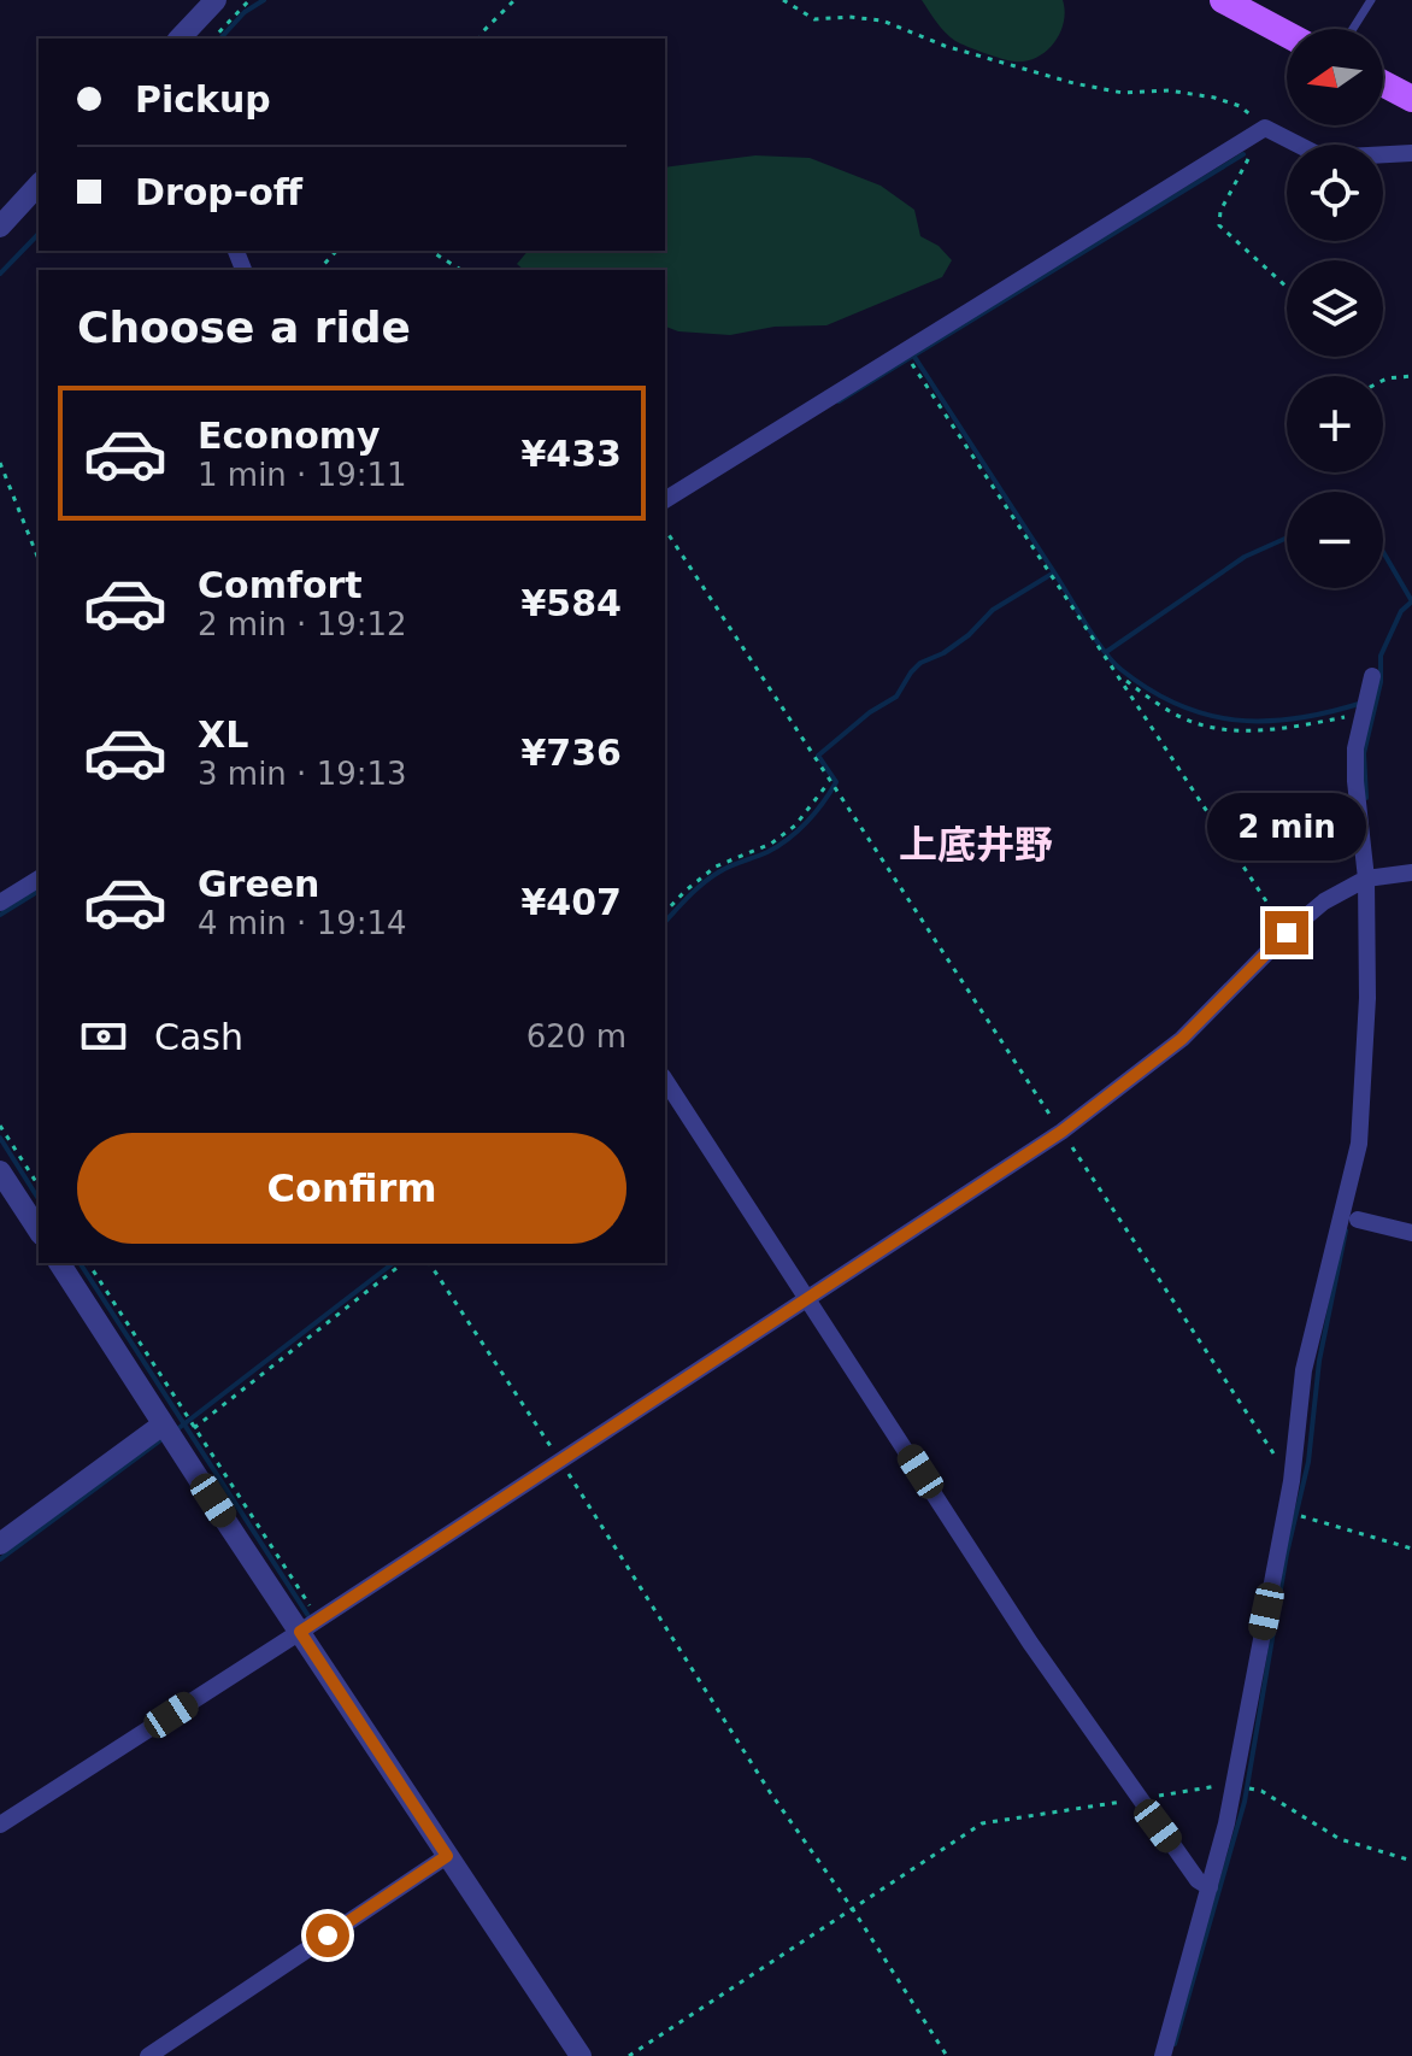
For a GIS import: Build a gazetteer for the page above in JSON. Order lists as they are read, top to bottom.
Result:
{
  "districts": ["上底井野"],
  "north": "left",
  "page": {
    "map_buttons": ["+", "−"],
    "banner": ["Pickup", "Drop-off"],
    "heading": "Choose a ride",
    "list": [
      {
        "name": "Economy",
        "note": "1 min · 19:11",
        "value": "¥433"
      },
      {
        "name": "Comfort",
        "note": "2 min · 19:12",
        "value": "¥584"
      },
      {
        "name": "XL",
        "note": "3 min · 19:13",
        "value": "¥736"
      },
      {
        "name": "Green",
        "note": "4 min · 19:14",
        "value": "¥407"
      }
    ],
    "bubble": "2 min",
    "pay": ["Cash", "620 m"],
    "buttons": "Confirm"
  }
}
